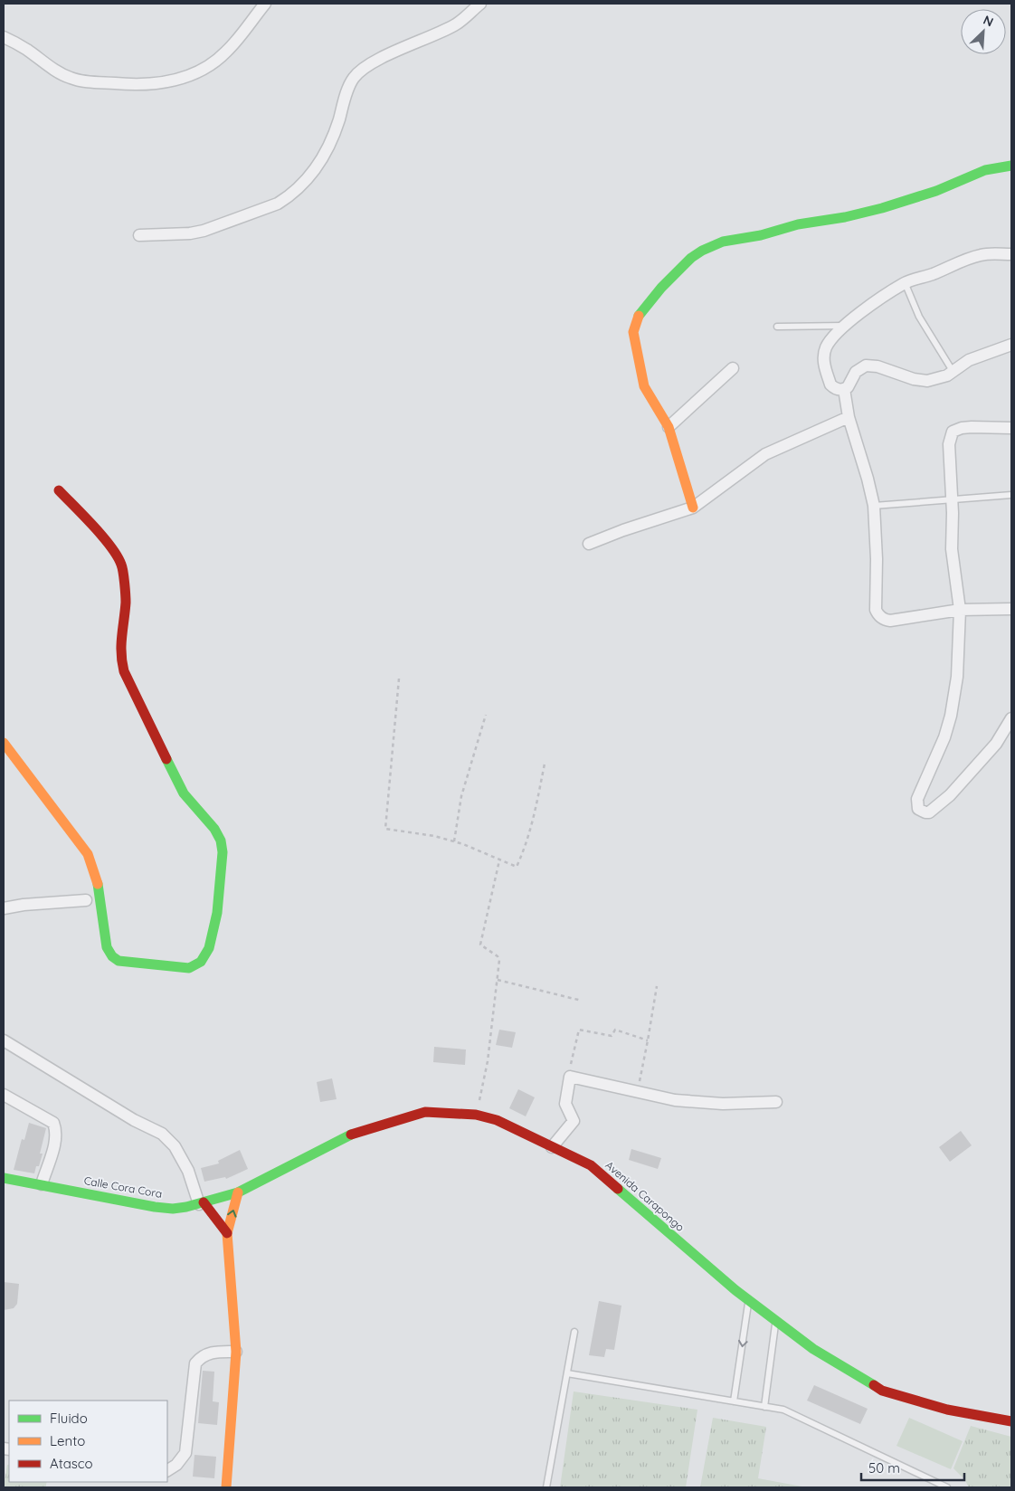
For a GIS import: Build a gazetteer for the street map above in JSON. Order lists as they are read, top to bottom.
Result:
{
  "streets": {
    "street": ["Calle Cora Cora", "Avenida Carapongo"]
  },
  "crossings": [
    ["Calle Cora Cora", "Avenida Carapongo"]
  ],
  "legend": ["Fluido", "Lento", "Atasco"],
  "scale_bar": "50 m",
  "north": "top right"
}
